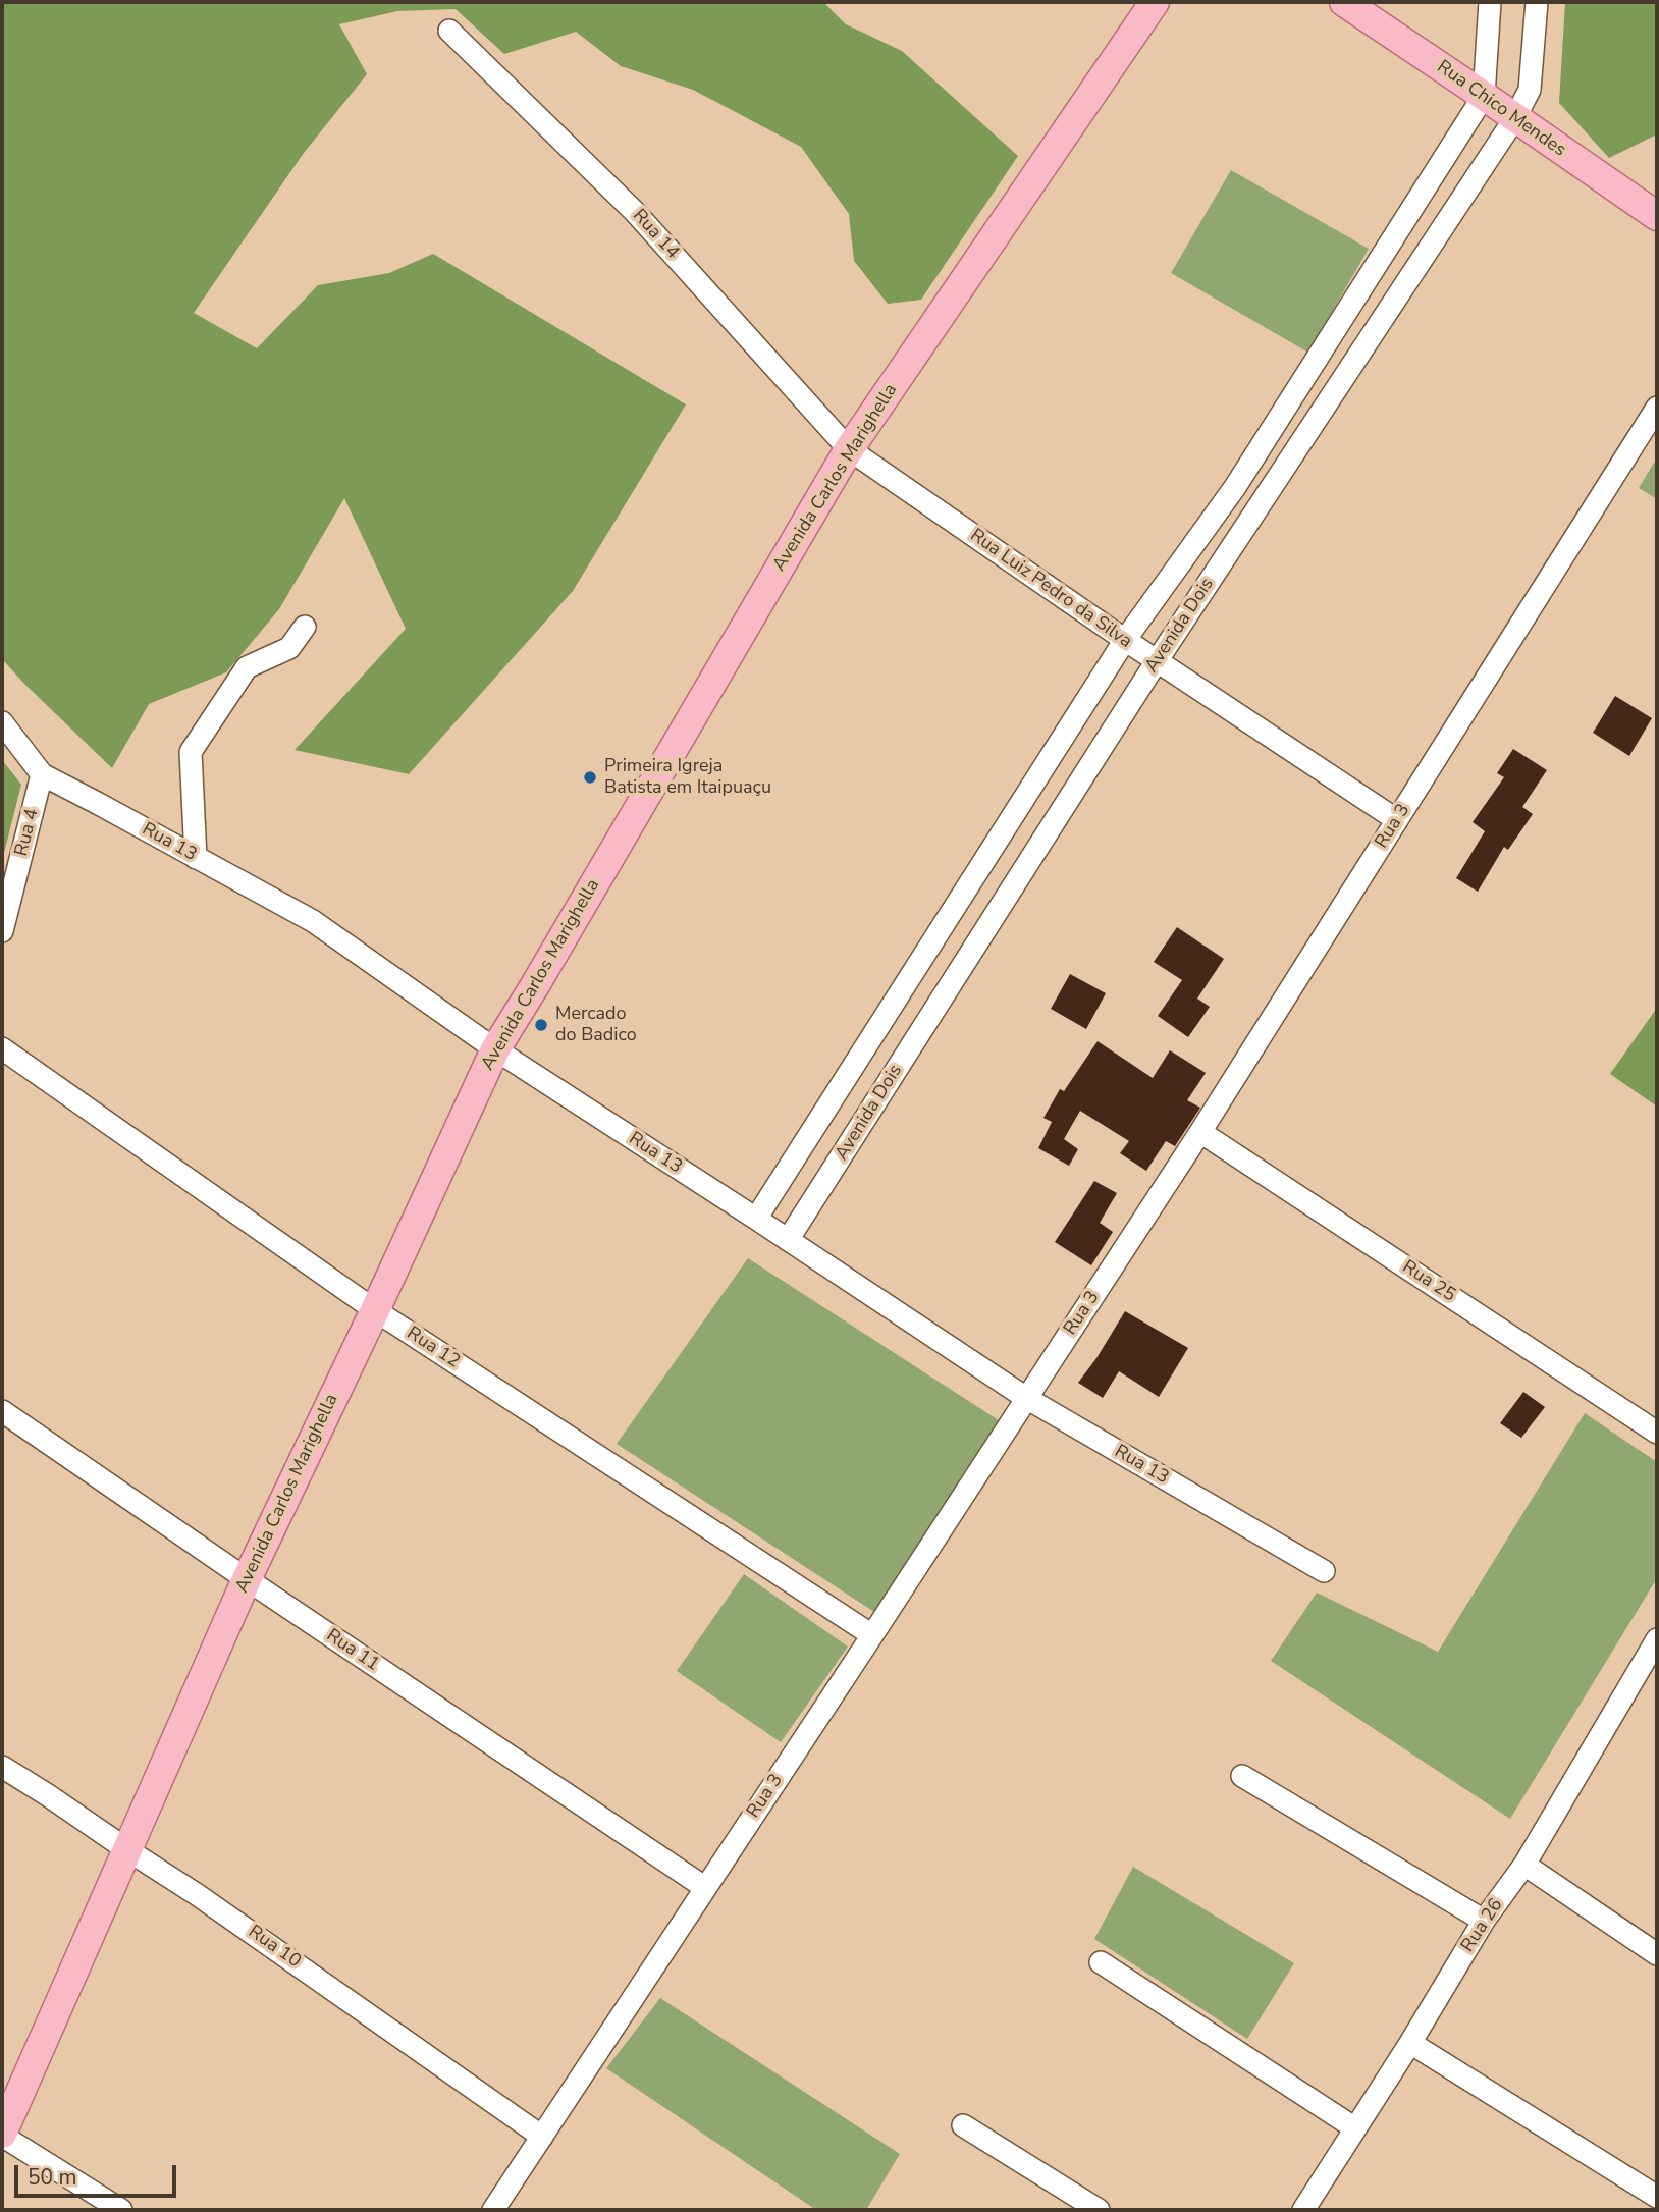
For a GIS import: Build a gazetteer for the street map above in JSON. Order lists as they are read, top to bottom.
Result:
{
  "streets": {
    "main road": ["Rua Chico Mendes", "Avenida Carlos Marighella"],
    "street": [
      "Rua 14",
      "Rua Luiz Pedro da Silva",
      "Avenida Dois",
      "Rua 3",
      "Rua 4",
      "Rua 13",
      "Rua 25",
      "Rua 12",
      "Rua 11",
      "Rua 26",
      "Rua 10"
    ]
  },
  "crossings": [
    ["Rua Chico Mendes", "Avenida Dois"],
    ["Rua 14", "Avenida Carlos Marighella"],
    ["Rua 14", "Rua Luiz Pedro da Silva"],
    ["Avenida Carlos Marighella", "Rua Luiz Pedro da Silva"],
    ["Avenida Carlos Marighella", "Rua 13"],
    ["Avenida Carlos Marighella", "Rua 12"],
    ["Avenida Carlos Marighella", "Rua 11"],
    ["Avenida Carlos Marighella", "Rua 10"],
    ["Rua Luiz Pedro da Silva", "Avenida Dois"],
    ["Rua Luiz Pedro da Silva", "Rua 3"],
    ["Avenida Dois", "Rua 13"],
    ["Rua 3", "Rua 13"],
    ["Rua 3", "Rua 25"],
    ["Rua 3", "Rua 12"],
    ["Rua 3", "Rua 11"],
    ["Rua 3", "Rua 10"],
    ["Rua 4", "Rua 13"]
  ],
  "places": ["Primeira Igreja Batista em Itaipuaçu", "Mercado do Badico"],
  "scale_bar": "50 m"
}
